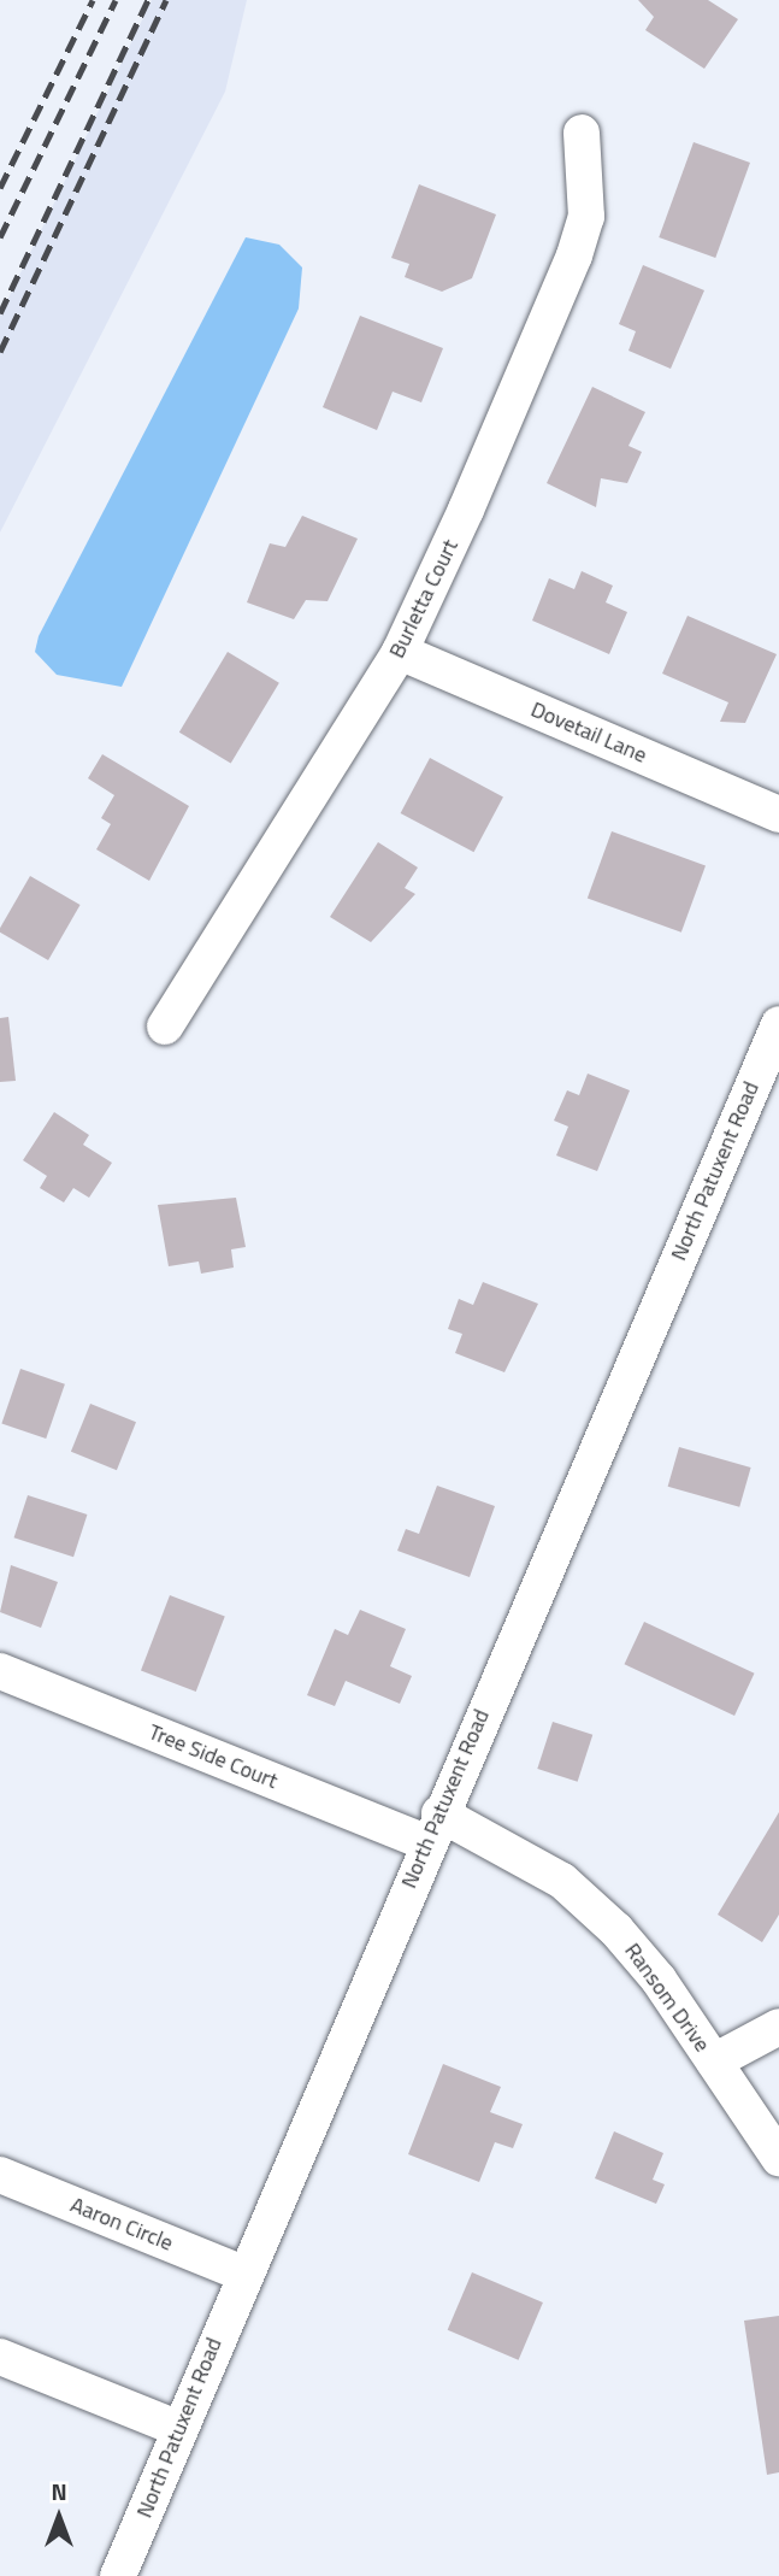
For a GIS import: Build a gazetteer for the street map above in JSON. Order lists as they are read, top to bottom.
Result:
{
  "streets": {
    "street": [
      "Burletta Court",
      "Dovetail Lane",
      "North Patuxent Road",
      "Tree Side Court",
      "Ransom Drive",
      "Aaron Circle"
    ]
  },
  "crossings": [
    ["Burletta Court", "Dovetail Lane"],
    ["North Patuxent Road", "Tree Side Court"],
    ["North Patuxent Road", "Ransom Drive"],
    ["North Patuxent Road", "Aaron Circle"],
    ["Tree Side Court", "Ransom Drive"]
  ],
  "north": "top"
}
